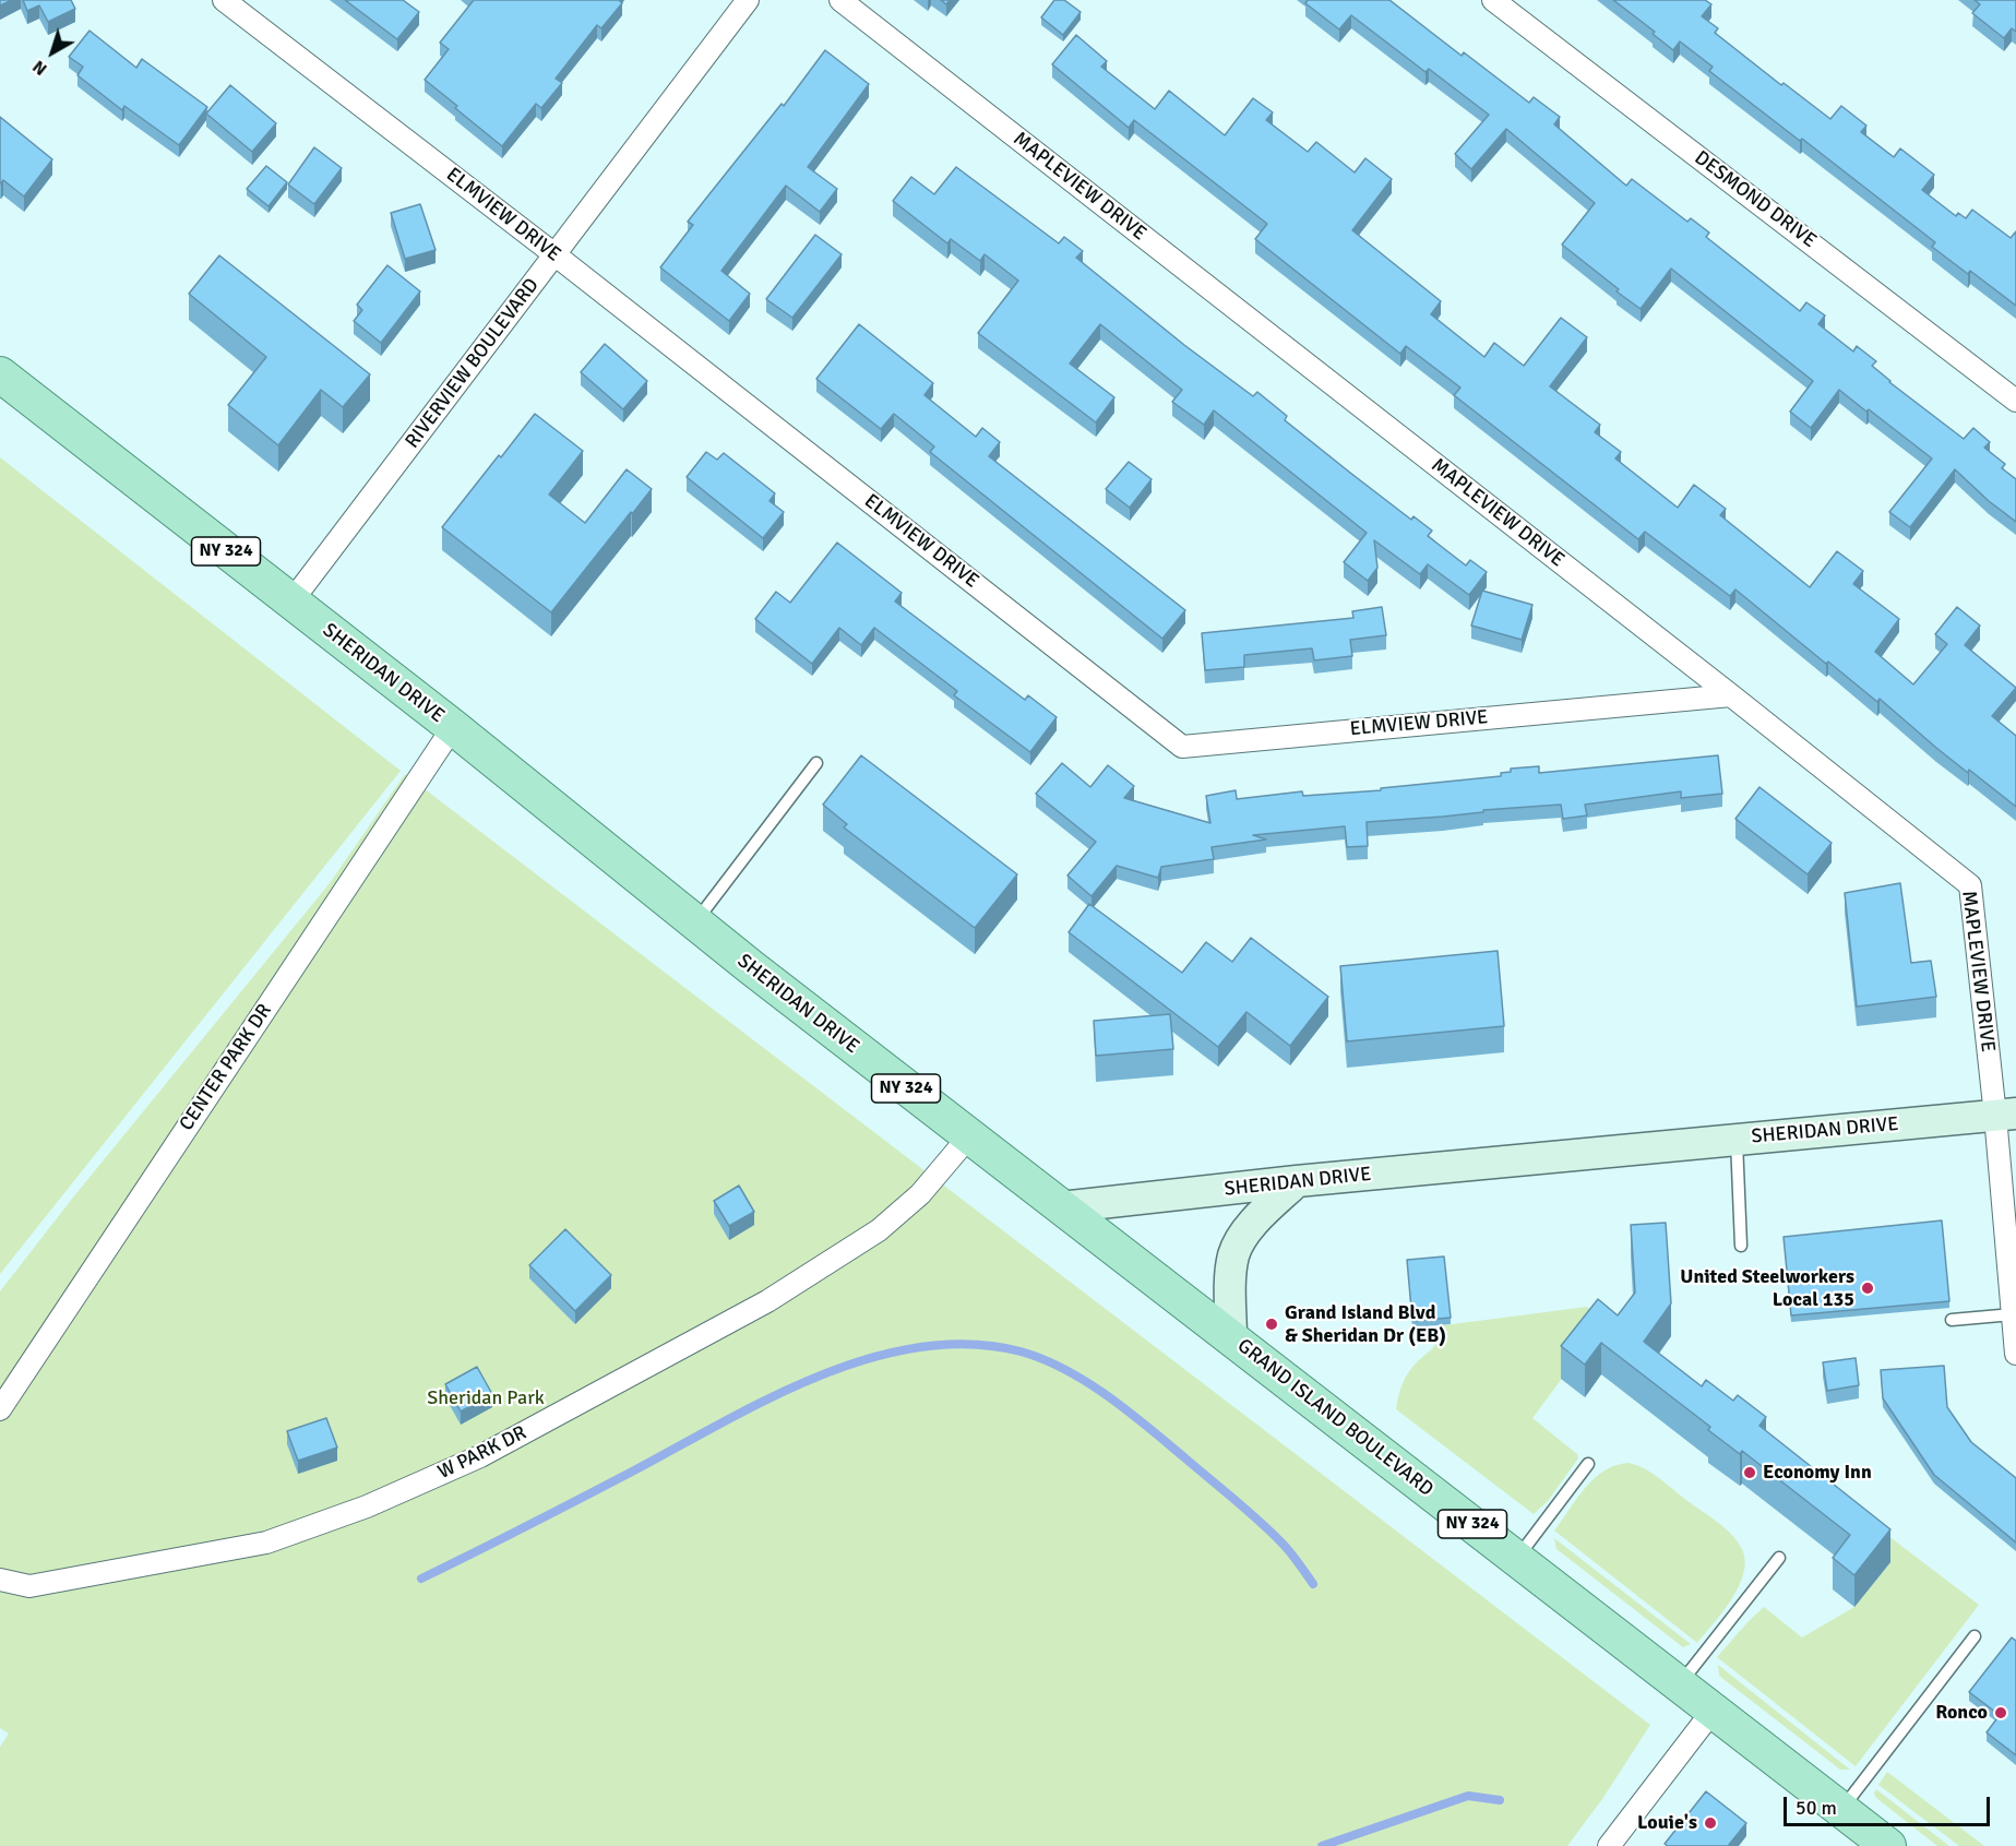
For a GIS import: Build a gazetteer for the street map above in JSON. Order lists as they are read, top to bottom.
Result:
{
  "streets": {
    "main road": ["NY 324", "SHERIDAN DRIVE", "GRAND ISLAND BOULEVARD"],
    "street": [
      "MAPLEVIEW DRIVE",
      "DESMOND DRIVE",
      "ELMVIEW DRIVE",
      "RIVERVIEW BOULEVARD",
      "CENTER PARK DR",
      "W PARK DR"
    ]
  },
  "crossings": [
    ["MAPLEVIEW DRIVE", "ELMVIEW DRIVE"],
    ["MAPLEVIEW DRIVE", "SHERIDAN DRIVE"],
    ["ELMVIEW DRIVE", "RIVERVIEW BOULEVARD"],
    ["RIVERVIEW BOULEVARD", "SHERIDAN DRIVE"],
    ["SHERIDAN DRIVE", "CENTER PARK DR"],
    ["SHERIDAN DRIVE", "GRAND ISLAND BOULEVARD"],
    ["SHERIDAN DRIVE", "W PARK DR"]
  ],
  "parks": ["Sheridan Park"],
  "places": [
    "United Steelworkers Local 135",
    "Grand Island Blvd & Sheridan Dr (EB)",
    "Economy Inn",
    "Ronco",
    "Louie's"
  ],
  "scale_bar": "50 m",
  "north": "bottom left"
}
